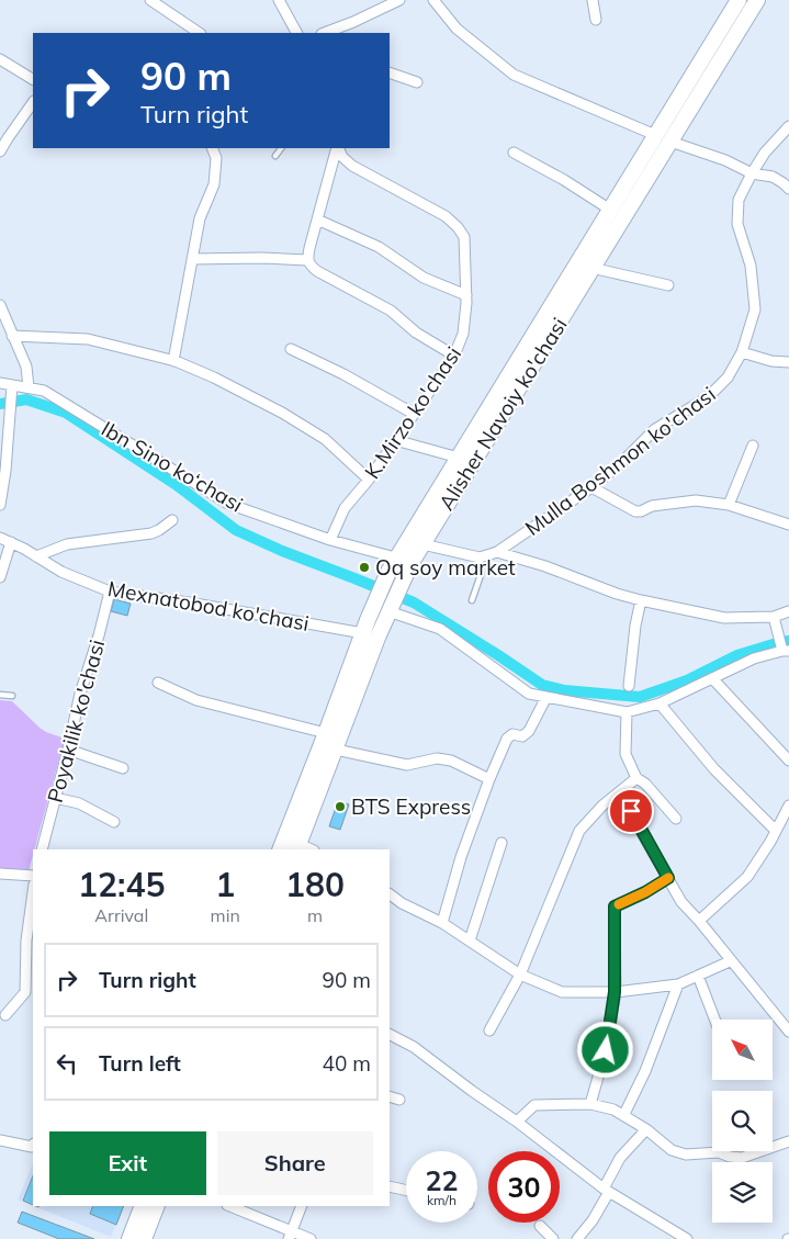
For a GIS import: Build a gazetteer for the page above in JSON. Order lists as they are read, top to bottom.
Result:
{
  "streets": {
    "main road": ["Alisher Navoiy ko'chasi"],
    "street": [
      "K.Mirzo ko'chasi",
      "Mulla Boshmon ko'chasi",
      "Ibn Sino ko‘chasi",
      "Mexnatobod ko'chasi",
      "Poyakilik ko'chasi"
    ]
  },
  "crossings": [
    ["K.Mirzo ko'chasi", "Ibn Sino ko‘chasi"],
    ["Alisher Navoiy ko'chasi", "Ibn Sino ko‘chasi"],
    ["Alisher Navoiy ko'chasi", "Mexnatobod ko'chasi"],
    ["Mexnatobod ko'chasi", "Poyakilik ko'chasi"]
  ],
  "places": ["Oq soy market", "BTS Express"],
  "north": "top left",
  "page": {
    "turn": ["90 m", "Turn right"],
    "eta": [
      "12:45",
      "Arrival",
      "1",
      "min",
      "180",
      "m"
    ],
    "list": [
      {
        "name": "Turn right",
        "value": "90 m"
      },
      {
        "name": "Turn left",
        "value": "40 m"
      }
    ],
    "buttons": ["Exit", "Share"],
    "speed": "22 km/h",
    "limit": "30"
  }
}
